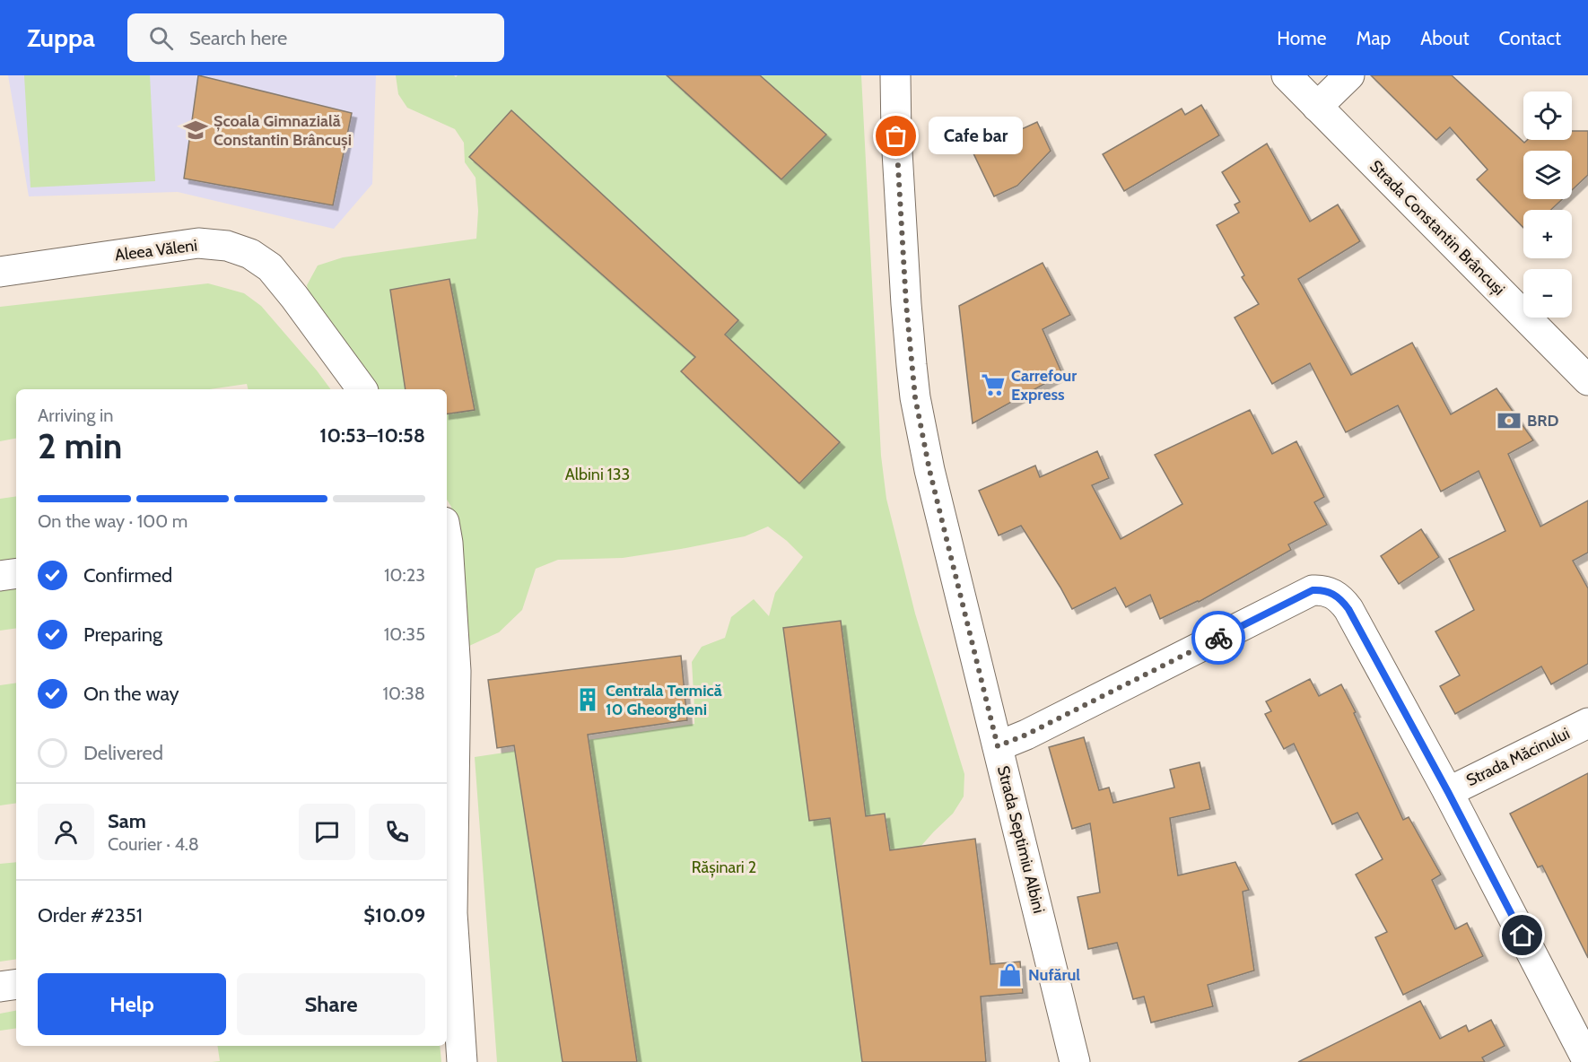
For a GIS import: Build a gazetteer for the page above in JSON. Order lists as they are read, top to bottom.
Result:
{
  "streets": {
    "street": [
      "Strada Constantin Brâncuși",
      "Aleea Văleni",
      "Strada Măcinului",
      "Strada Septimiu Albini"
    ]
  },
  "parks": ["Albini 133", "Rășinari 2"],
  "places": {
    "school or university": ["Școala Gimnazială Constantin Brâncuși"],
    "other": ["Cafe bar"],
    "supermarket": ["Carrefour Express"],
    "bank": ["BRD"],
    "building": ["Centrala Termică 10 Gheorgheni"],
    "shop": ["Nufărul"]
  },
  "page": {
    "header": "Zuppa",
    "search": "Search here",
    "nav": [
      "Home",
      "Map",
      "About",
      "Contact"
    ],
    "map_buttons": ["+", "−"],
    "bubble": "Cafe bar",
    "heading": ["2 min", "Arriving in", "10:53–10:58"],
    "panel": [
      "Sam",
      "Courier · 4.8",
      "Order #2351",
      "$10.09"
    ],
    "bar": "On the way · 100 m",
    "list": [
      ["Confirmed", "10:23"],
      ["Preparing", "10:35"],
      ["On the way", "10:38"],
      "Delivered"
    ],
    "buttons": ["Help", "Share"]
  }
}
